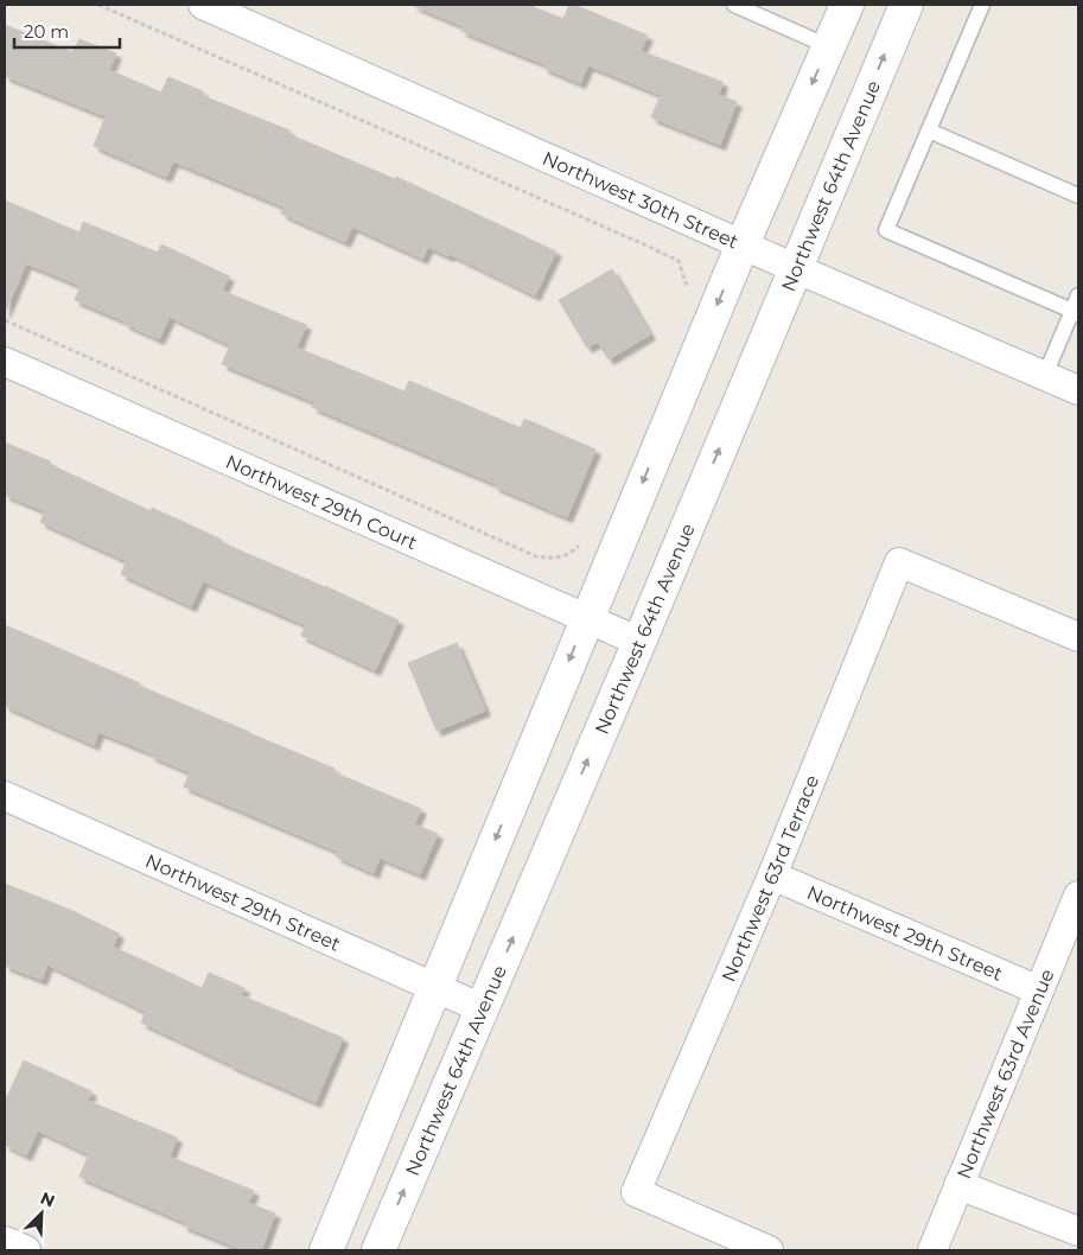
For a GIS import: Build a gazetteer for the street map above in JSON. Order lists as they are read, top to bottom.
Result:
{
  "streets": {
    "street": [
      "Northwest 64th Avenue",
      "Northwest 30th Street",
      "Northwest 29th Court",
      "Northwest 63rd Terrace",
      "Northwest 29th Street",
      "Northwest 63rd Avenue"
    ]
  },
  "crossings": [
    ["Northwest 64th Avenue", "Northwest 30th Street"],
    ["Northwest 64th Avenue", "Northwest 29th Court"],
    ["Northwest 64th Avenue", "Northwest 29th Street"],
    ["Northwest 63rd Terrace", "Northwest 29th Street"],
    ["Northwest 29th Street", "Northwest 63rd Avenue"]
  ],
  "scale_bar": "20 m",
  "north": "top right"
}
